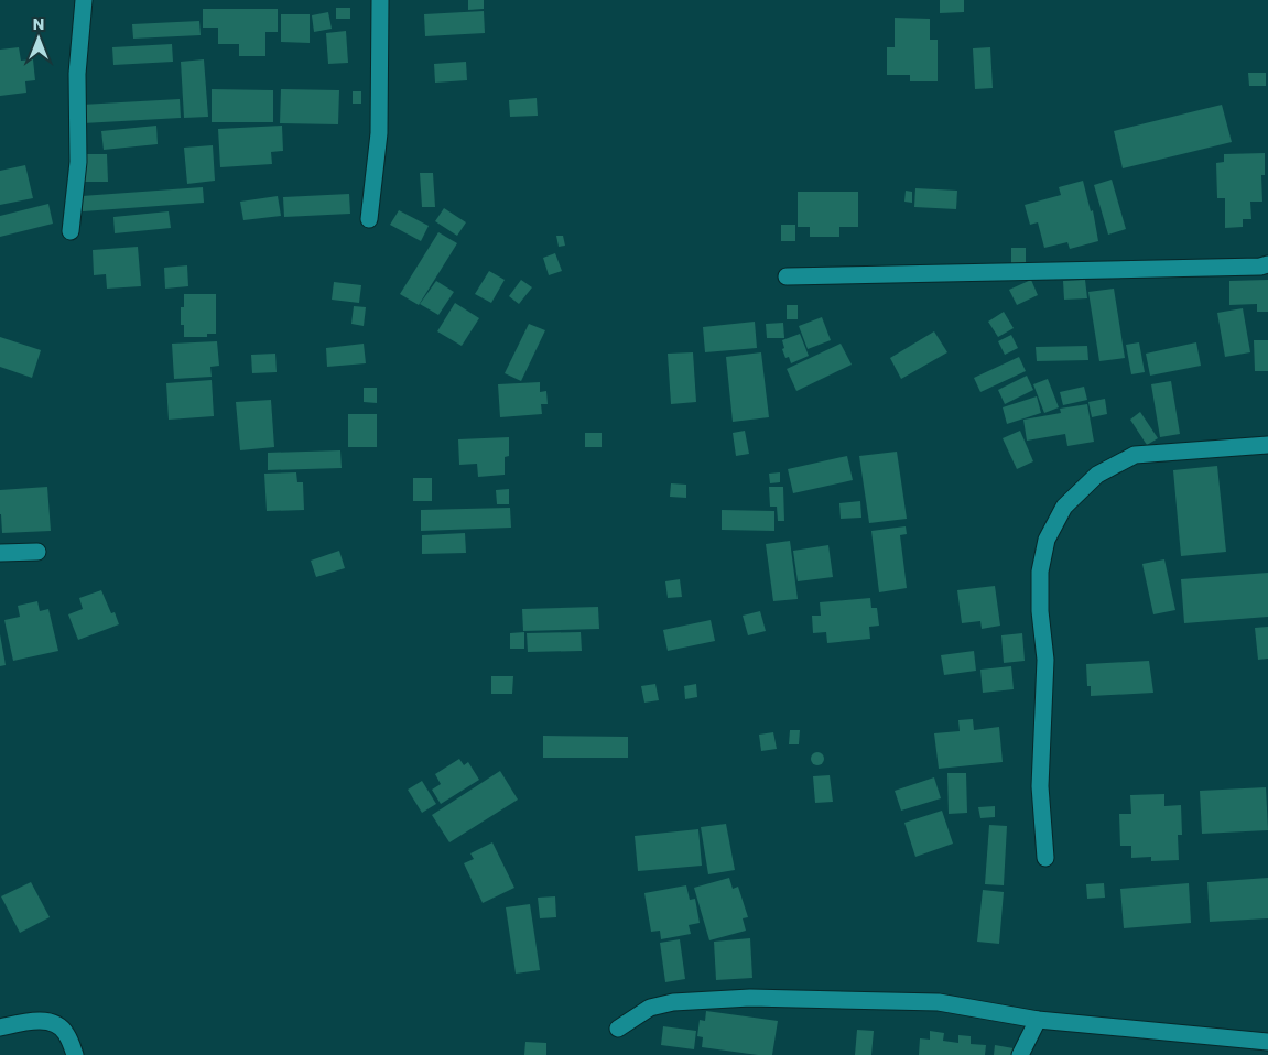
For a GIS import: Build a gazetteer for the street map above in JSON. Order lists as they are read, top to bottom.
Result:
{
  "north": "top"
}
